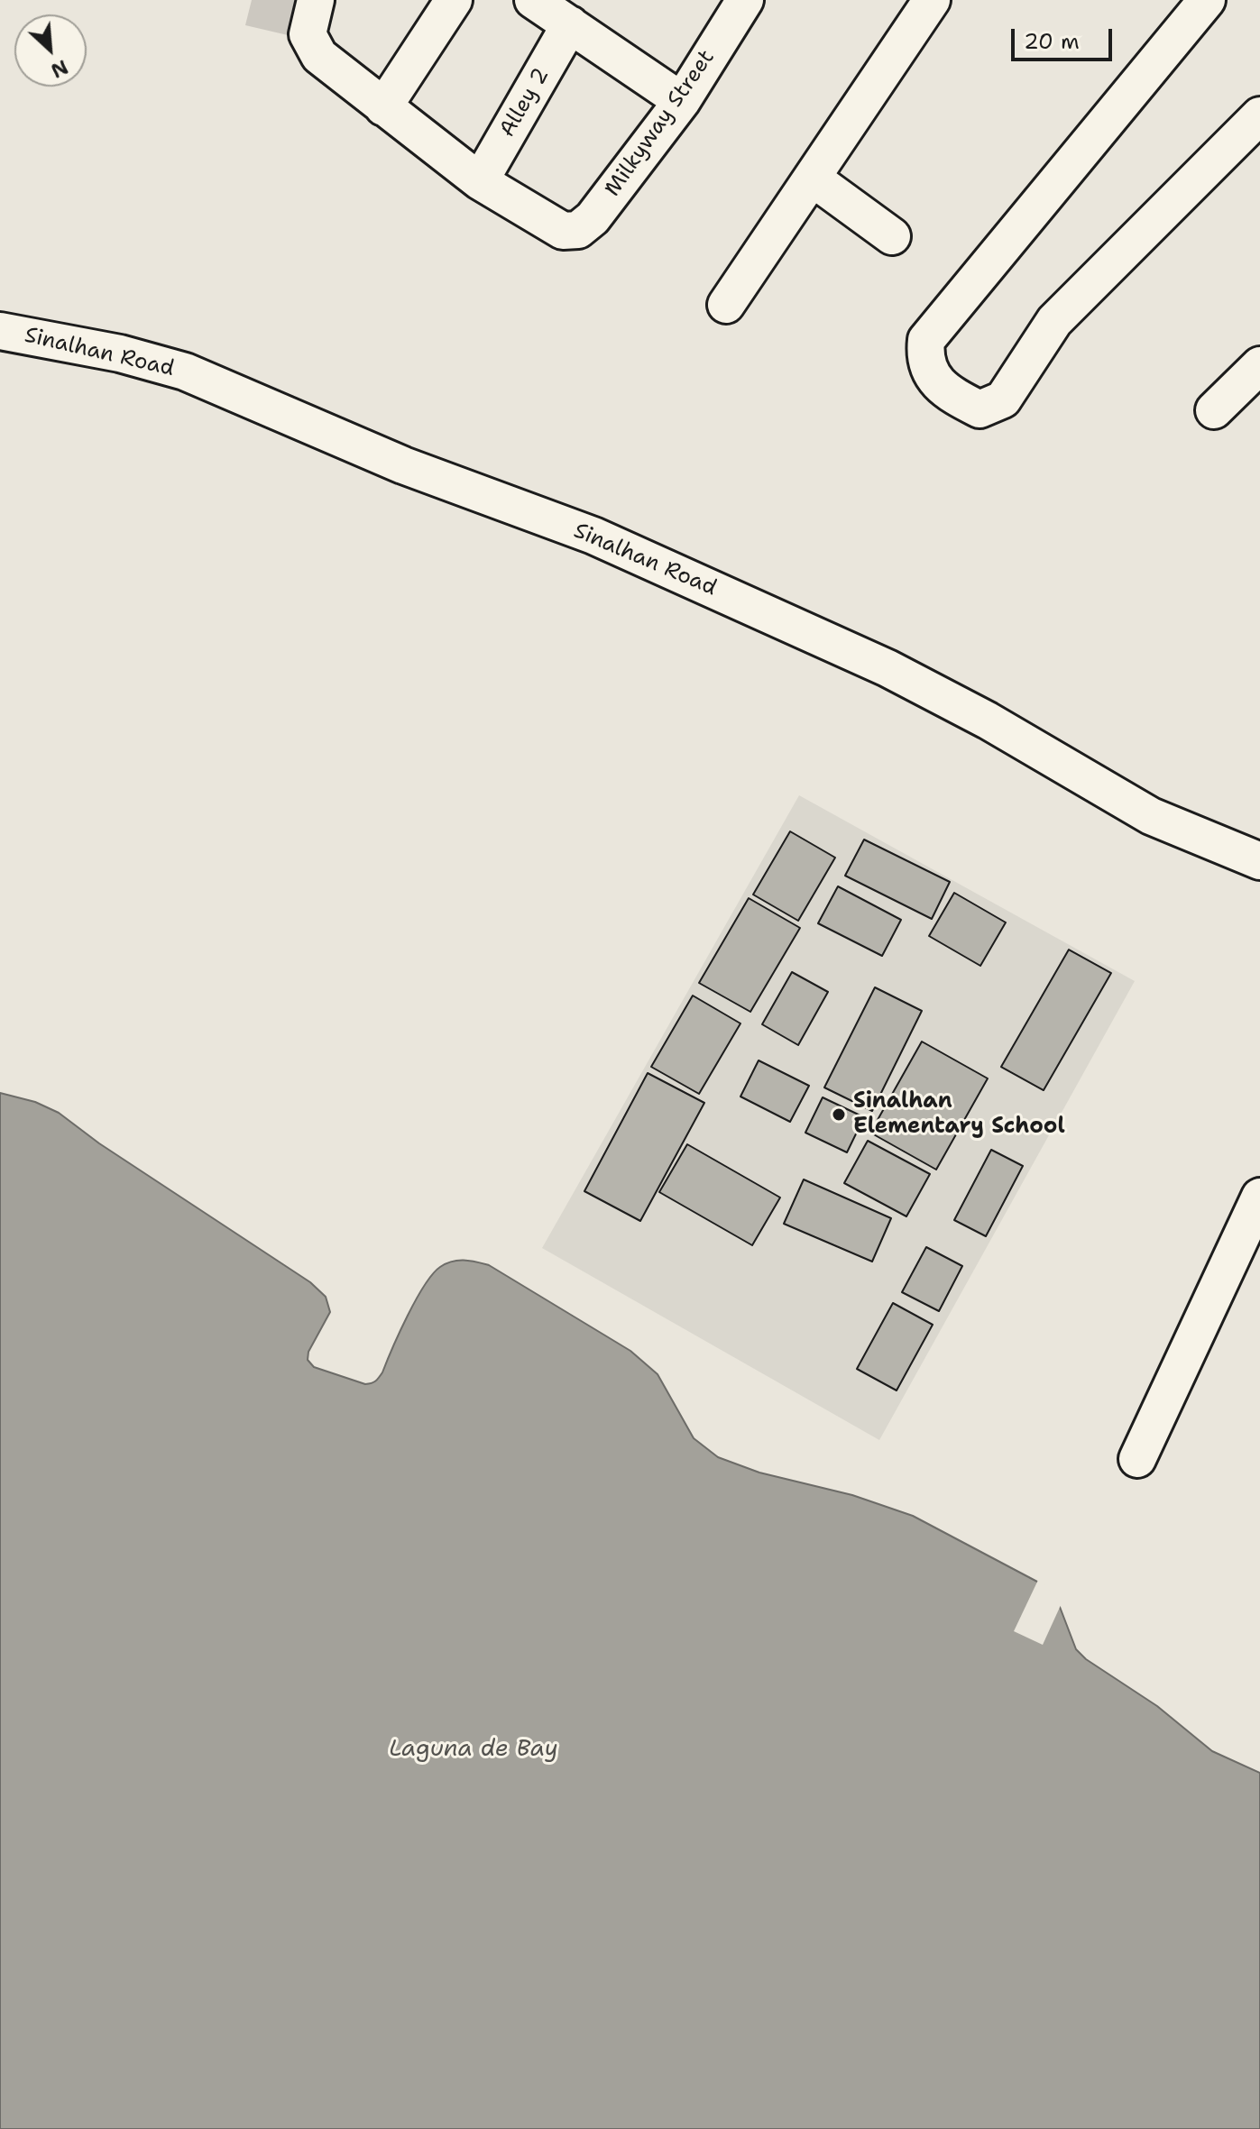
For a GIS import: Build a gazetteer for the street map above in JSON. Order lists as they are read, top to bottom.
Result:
{
  "streets": {
    "street": ["Alley 2", "Milkyway Street", "Sinalhan Road"]
  },
  "crossings": [
    ["Alley 2", "Milkyway Street"]
  ],
  "water": ["Laguna de Bay"],
  "places": ["Sinalhan Elementary School"],
  "scale_bar": "20 m",
  "north": "bottom right"
}
